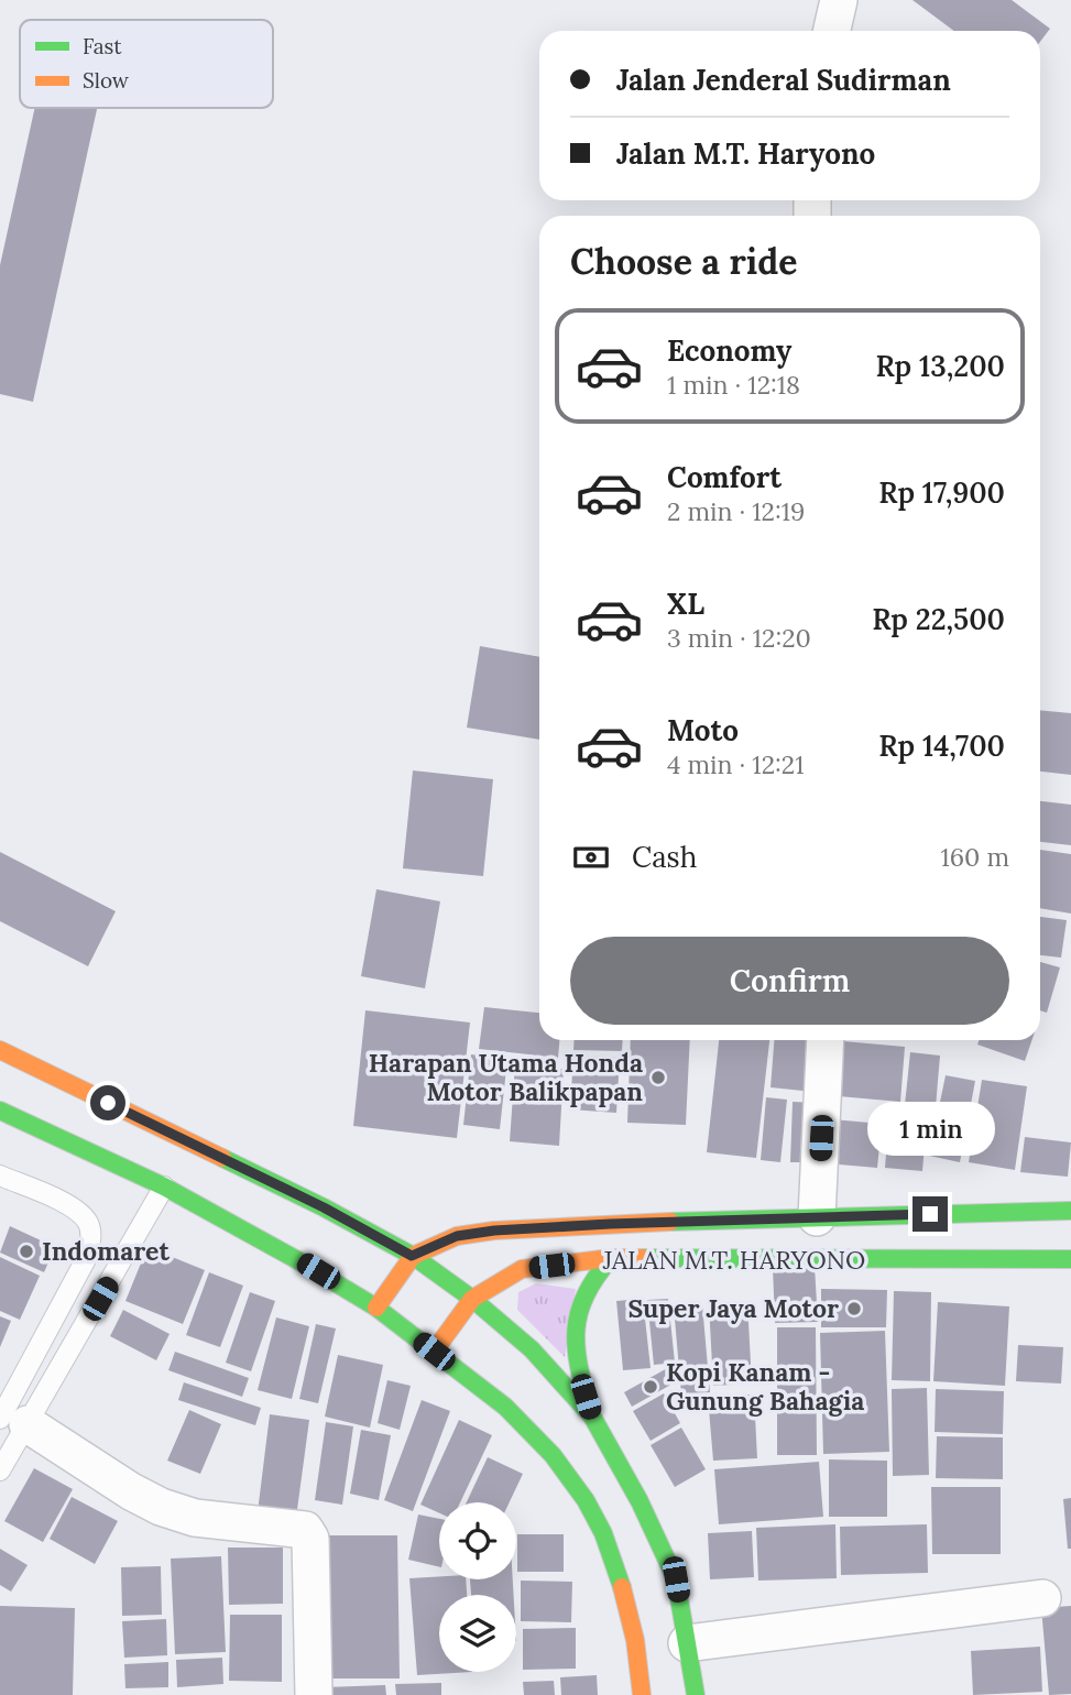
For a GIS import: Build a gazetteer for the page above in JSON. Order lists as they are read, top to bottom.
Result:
{
  "streets": {
    "main road": ["JALAN M.T. HARYONO"]
  },
  "places": [
    "Harapan Utama Honda Motor Balikpapan",
    "Indomaret",
    "Super Jaya Motor",
    "Kopi Kanam - Gunung Bahagia"
  ],
  "legend": ["Fast", "Slow"],
  "page": {
    "banner": ["Jalan Jenderal Sudirman", "Jalan M.T. Haryono"],
    "heading": "Choose a ride",
    "list": [
      {
        "name": "Economy",
        "note": "1 min · 12:18",
        "value": "Rp 13,200"
      },
      {
        "name": "Comfort",
        "note": "2 min · 12:19",
        "value": "Rp 17,900"
      },
      {
        "name": "XL",
        "note": "3 min · 12:20",
        "value": "Rp 22,500"
      },
      {
        "name": "Moto",
        "note": "4 min · 12:21",
        "value": "Rp 14,700"
      }
    ],
    "pay": ["Cash", "160 m"],
    "buttons": "Confirm",
    "bubble": "1 min"
  }
}
